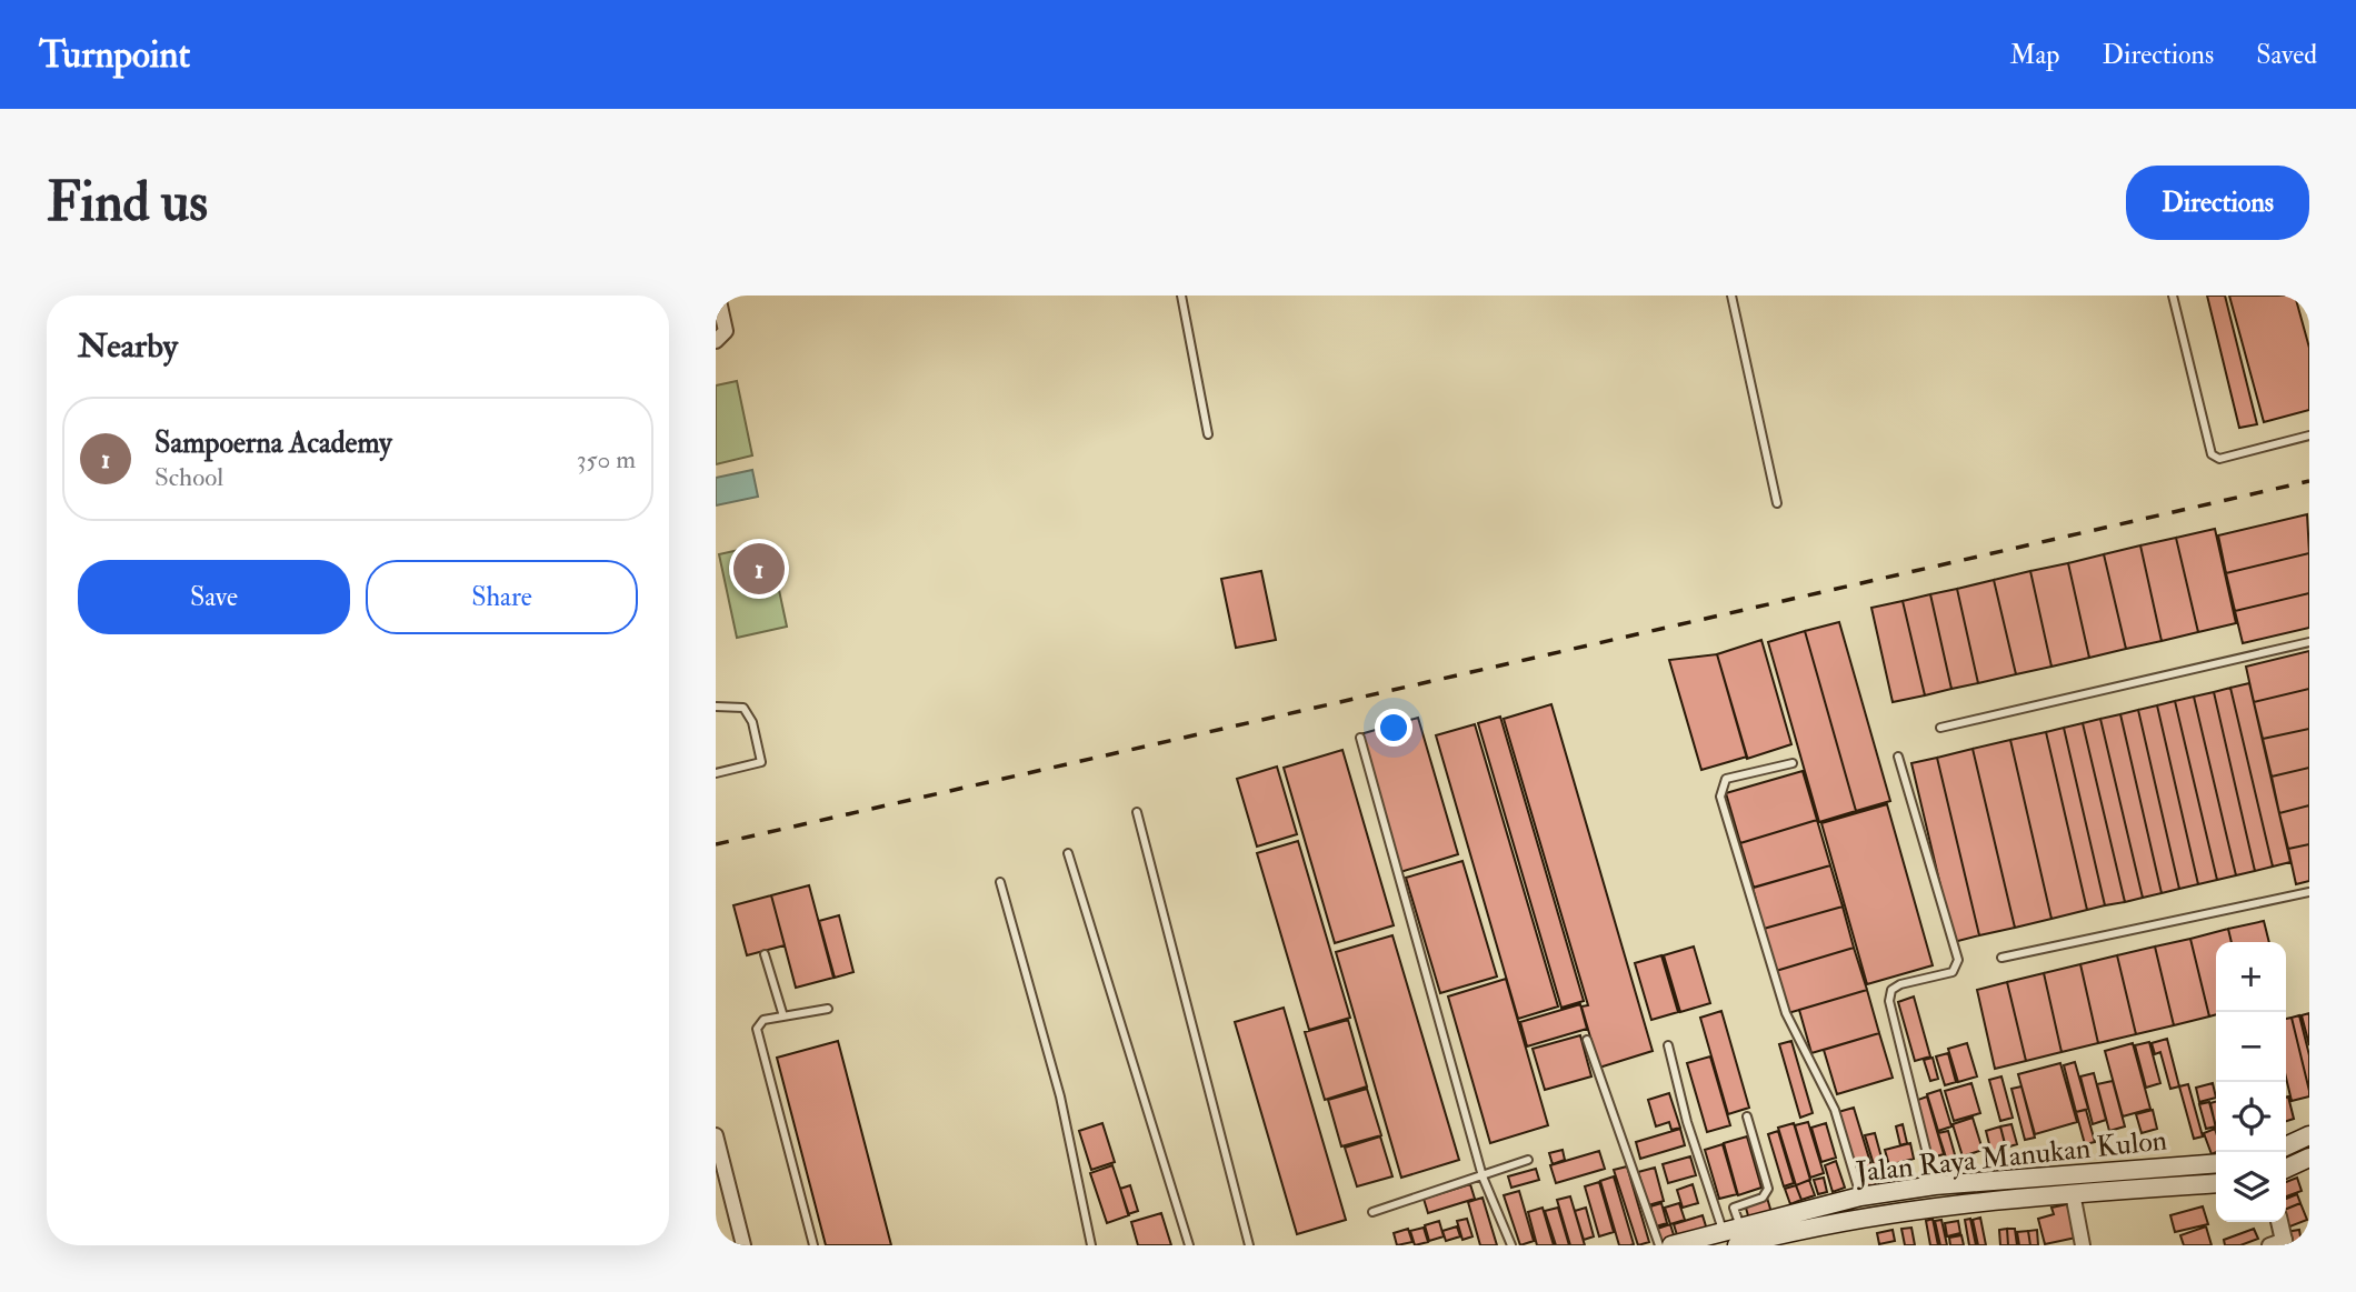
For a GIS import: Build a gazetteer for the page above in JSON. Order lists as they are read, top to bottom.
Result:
{
  "streets": {
    "main road": ["Jalan Raya Manukan Kulon"]
  },
  "page": {
    "header": "Turnpoint",
    "nav": ["Map", "Directions", "Saved"],
    "buttons": [
      "Directions",
      ["Save", "Share"]
    ],
    "title": "Find us",
    "heading": "Nearby",
    "list": [
      {
        "mark": "1",
        "name": "Sampoerna Academy",
        "note": "School",
        "value": "350 m"
      }
    ],
    "pins": "1",
    "map_buttons": ["+", "−"]
  }
}
